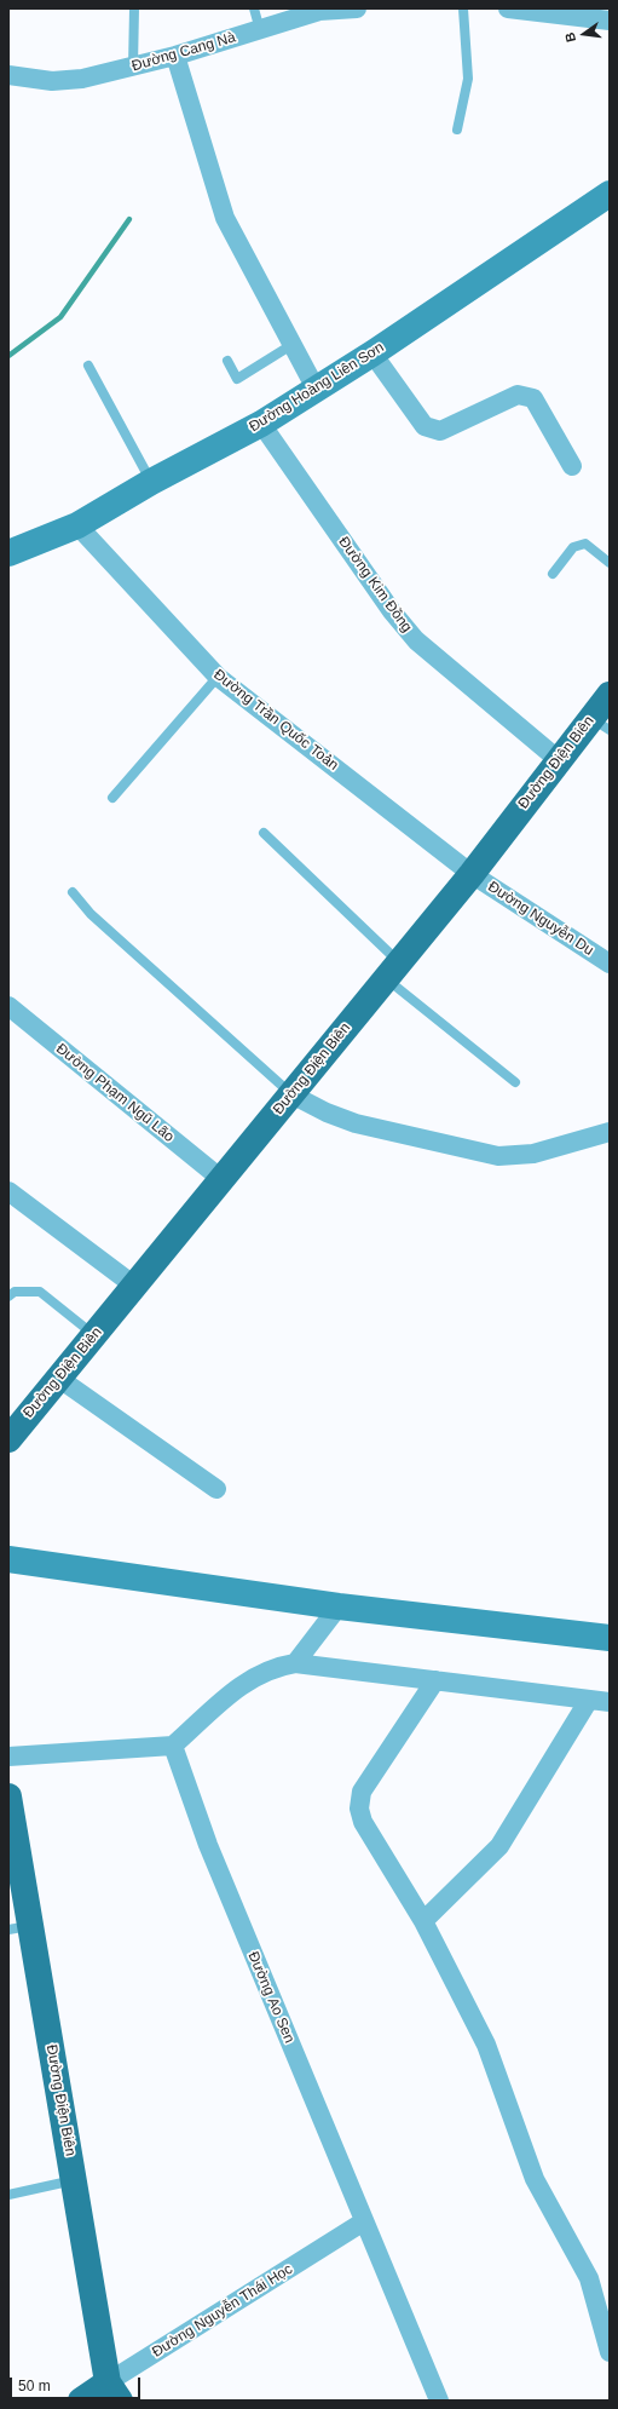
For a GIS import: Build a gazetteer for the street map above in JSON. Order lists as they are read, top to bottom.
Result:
{
  "streets": {
    "main road": ["Đường Hoàng Liên Sơn", "Đường Điện Biên", "Đường Nguyễn Thái Học"],
    "street": [
      "Đường Cang Nà",
      "Đường Kim Đồng",
      "Đường Trần Quốc Toản",
      "Đường Nguyễn Du",
      "Đường Phạm Ngũ Lão",
      "Đường Ao Sen"
    ]
  },
  "crossings": [
    ["Đường Hoàng Liên Sơn", "Đường Kim Đồng"],
    ["Đường Hoàng Liên Sơn", "Đường Trần Quốc Toản"],
    ["Đường Kim Đồng", "Đường Điện Biên"],
    ["Đường Trần Quốc Toản", "Đường Điện Biên"],
    ["Đường Trần Quốc Toản", "Đường Nguyễn Du"],
    ["Đường Điện Biên", "Đường Nguyễn Du"],
    ["Đường Điện Biên", "Đường Phạm Ngũ Lão"],
    ["Đường Điện Biên", "Đường Nguyễn Thái Học"],
    ["Đường Ao Sen", "Đường Nguyễn Thái Học"]
  ],
  "scale_bar": "50 m",
  "north": "left"
}
